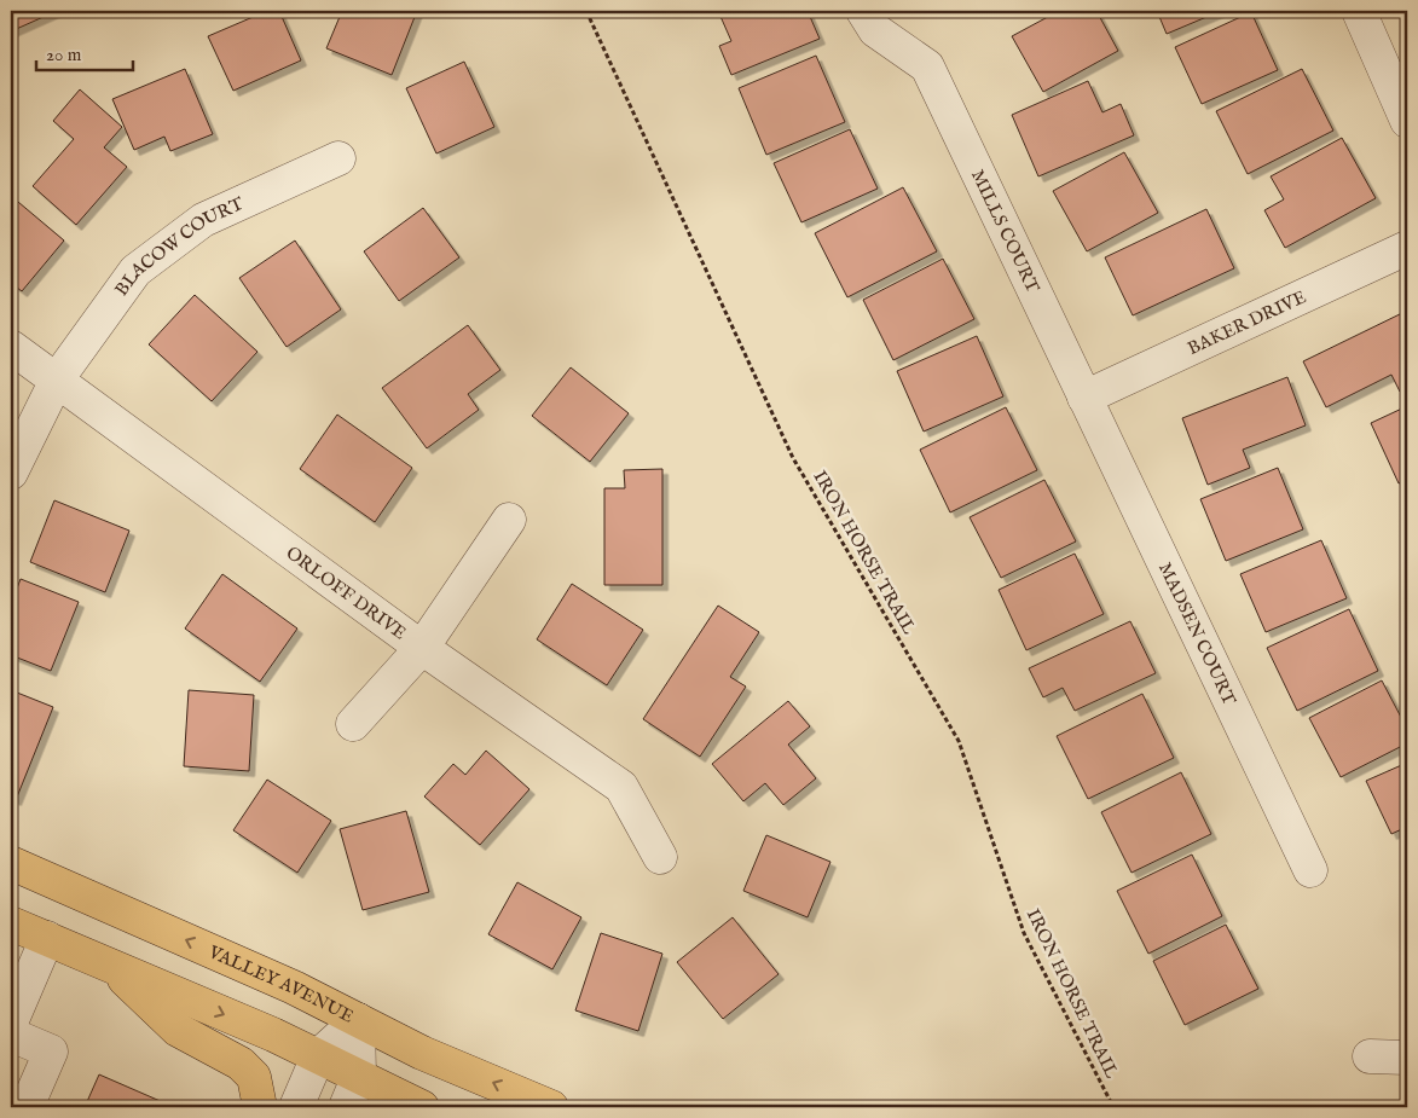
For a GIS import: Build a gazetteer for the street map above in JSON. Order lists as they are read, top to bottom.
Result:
{
  "streets": {
    "main road": ["VALLEY AVENUE"],
    "street": [
      "MILLS COURT",
      "BLACOW COURT",
      "BAKER DRIVE",
      "ORLOFF DRIVE",
      "MADSEN COURT"
    ],
    "path": ["IRON HORSE TRAIL"]
  },
  "crossings": [
    ["MILLS COURT", "BAKER DRIVE"],
    ["MILLS COURT", "MADSEN COURT"],
    ["BLACOW COURT", "ORLOFF DRIVE"],
    ["BAKER DRIVE", "MADSEN COURT"]
  ],
  "scale_bar": "20 m"
}
